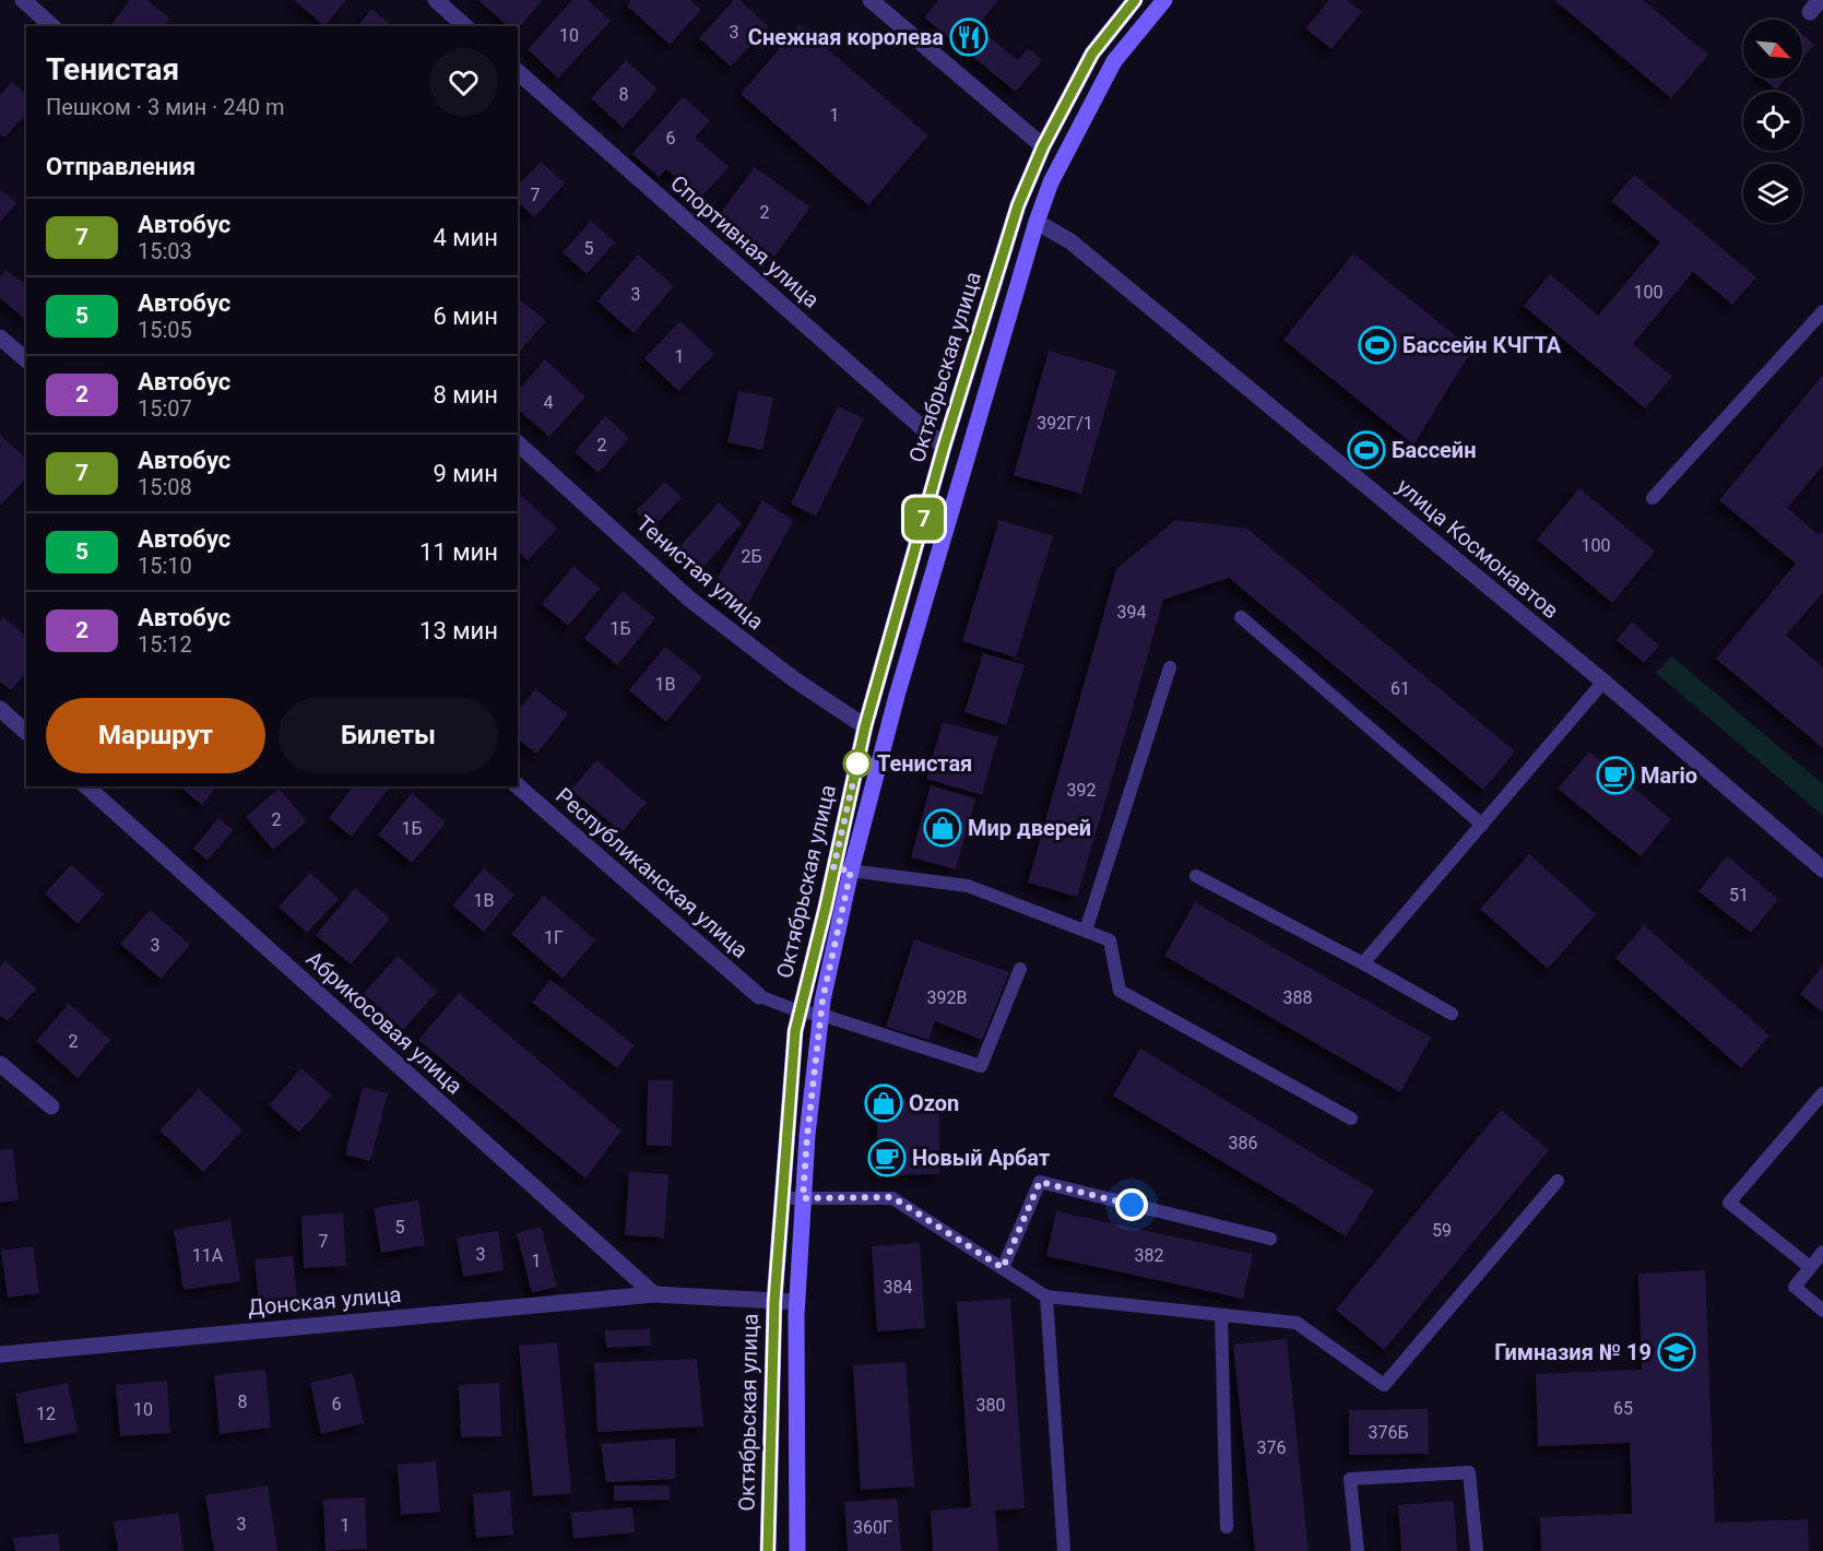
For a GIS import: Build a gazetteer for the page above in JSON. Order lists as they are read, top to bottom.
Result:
{
  "streets": {
    "main road": ["Октябрьская улица"],
    "street": [
      "Спортивная улица",
      "улица Космонавтов",
      "Тенистая улица",
      "Республиканская улица",
      "Абрикосовая улица",
      "Донская улица"
    ]
  },
  "crossings": [
    ["Спортивная улица", "Октябрьская улица"],
    ["Октябрьская улица", "улица Космонавтов"],
    ["Октябрьская улица", "Тенистая улица"],
    ["Октябрьская улица", "Донская улица"],
    ["Абрикосовая улица", "Донская улица"]
  ],
  "places": {
    "restaurant": ["Снежная королева"],
    "sports": ["Бассейн КЧГТА", "Бассейн"],
    "other": ["Тенистая"],
    "cafe": ["Mario", "Новый Арбат"],
    "shop": ["Мир дверей", "Ozon"],
    "school or university": ["Гимназия № 19"]
  },
  "lines": ["bus line 7"],
  "house_numbers": [
    "3",
    "10",
    "8",
    "1",
    "6",
    "7",
    "2",
    "5",
    "100",
    "3",
    "1",
    "4",
    "392Г/1",
    "2",
    "100",
    "2Б",
    "394",
    "1Б",
    "1В",
    "61",
    "392",
    "2",
    "1Б",
    "51",
    "1В",
    "1Г",
    "3",
    "392В",
    "388",
    "2",
    "386",
    "5",
    "59",
    "7",
    "3",
    "11А",
    "382",
    "1",
    "384",
    "8",
    "6",
    "380",
    "65",
    "10",
    "12",
    "376Б",
    "376",
    "3",
    "1",
    "360Г"
  ],
  "north": "bottom right",
  "page": {
    "on_map": "7",
    "heading": [
      ["Тенистая", "Пешком · 3 мин · 240 m"],
      "Отправления"
    ],
    "list": [
      {
        "mark": "7",
        "name": "Автобус",
        "note": "15:03",
        "value": "4 мин"
      },
      {
        "mark": "5",
        "name": "Автобус",
        "note": "15:05",
        "value": "6 мин"
      },
      {
        "mark": "2",
        "name": "Автобус",
        "note": "15:07",
        "value": "8 мин"
      },
      {
        "mark": "7",
        "name": "Автобус",
        "note": "15:08",
        "value": "9 мин"
      },
      {
        "mark": "5",
        "name": "Автобус",
        "note": "15:10",
        "value": "11 мин"
      },
      {
        "mark": "2",
        "name": "Автобус",
        "note": "15:12",
        "value": "13 мин"
      }
    ],
    "buttons": ["Маршрут", "Билеты"]
  }
}
